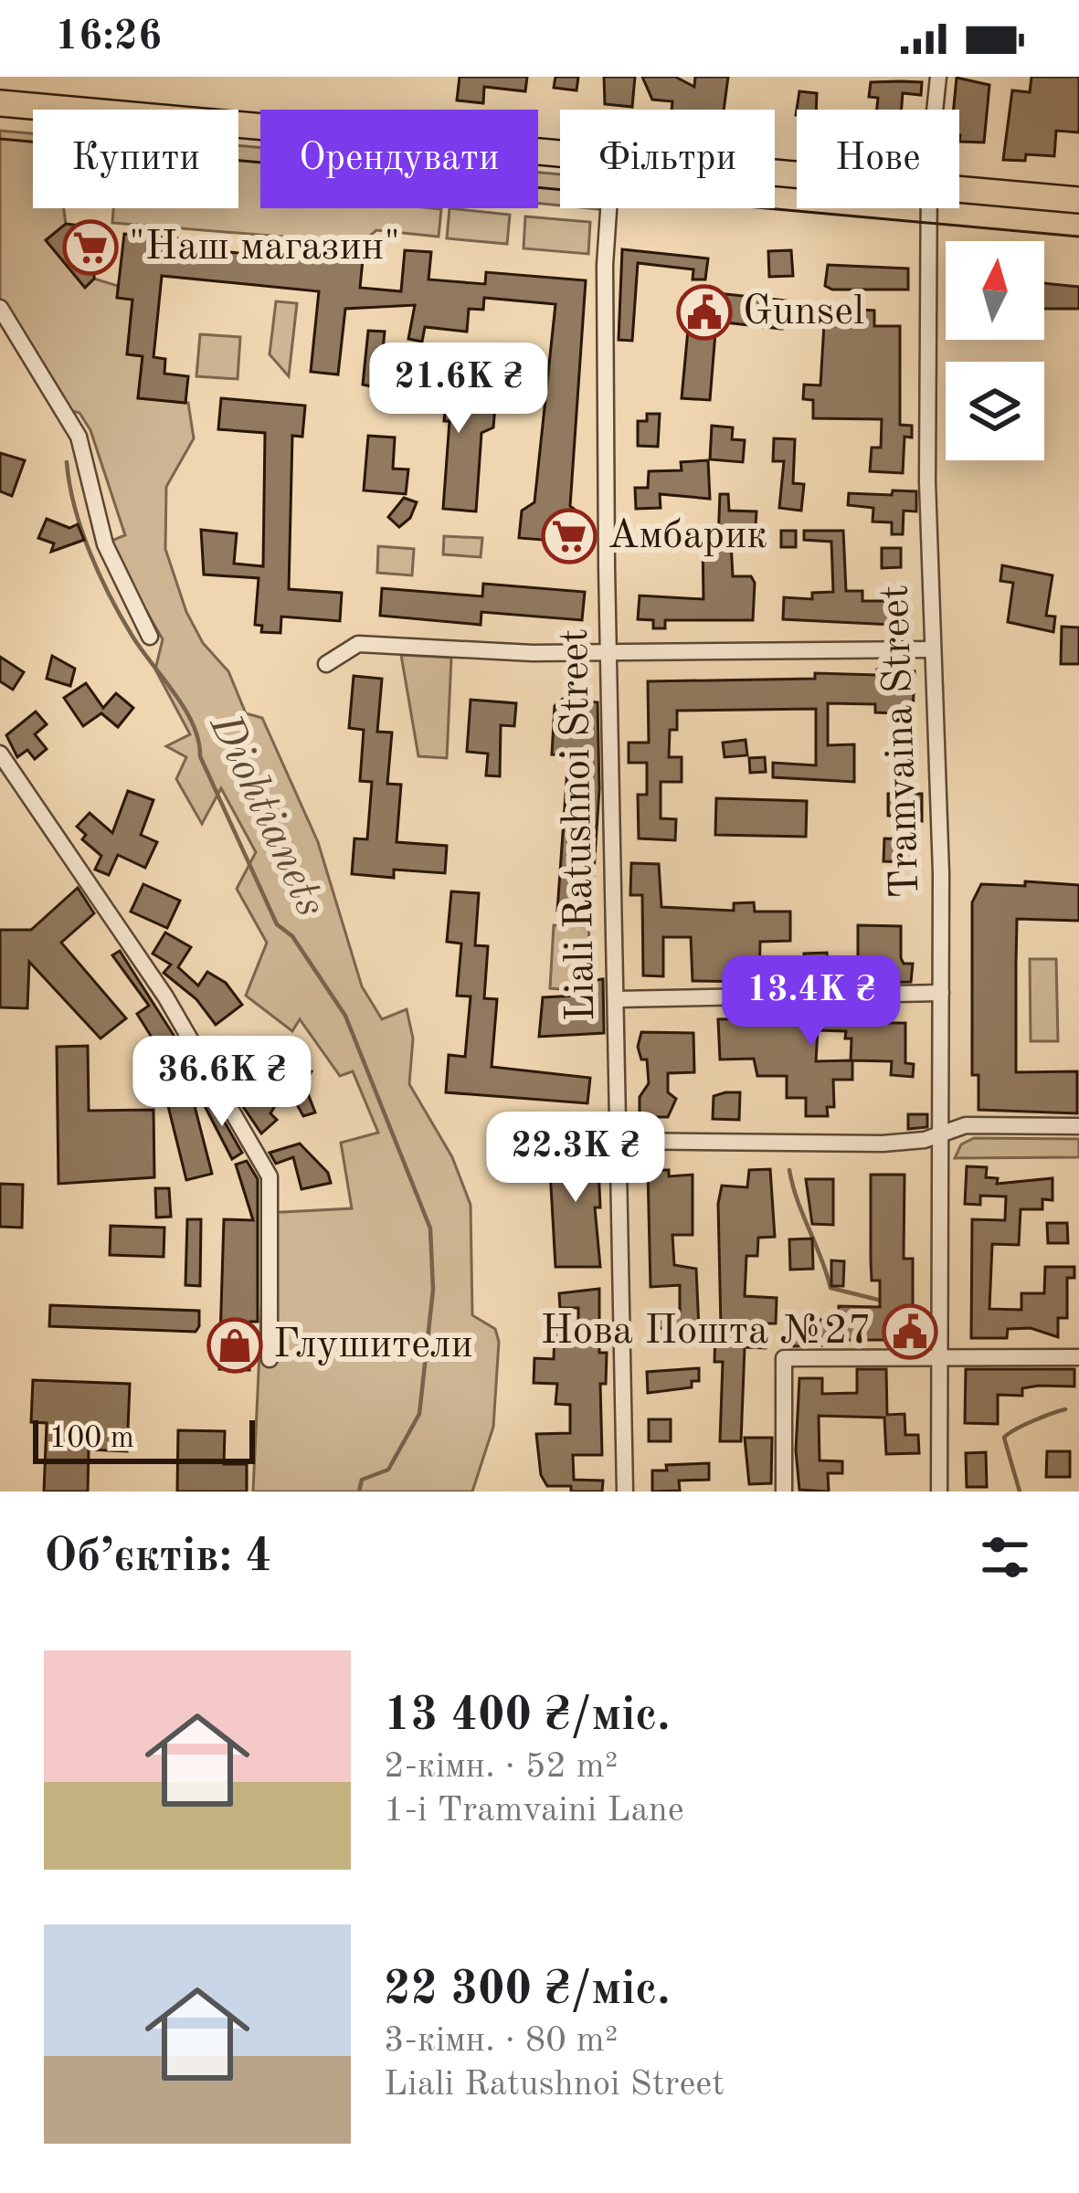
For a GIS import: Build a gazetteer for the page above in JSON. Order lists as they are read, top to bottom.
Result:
{
  "streets": {
    "street": ["Tramvaina Street", "Liali Ratushnoi Street"]
  },
  "water": ["Diohtianets"],
  "places": {
    "supermarket": ["\"Наш магазин\"", "Амбарик"],
    "public building": ["Gunsel", "Нова Пошта №27"],
    "shop": ["Глушители"]
  },
  "scale_bar": "100 m",
  "north": "top",
  "page": {
    "status": "16:26",
    "chip": [
      "Купити",
      "Орендувати",
      "Фільтри",
      "Нове"
    ],
    "price": [
      "21.6K ₴",
      "13.4K ₴",
      "36.6K ₴",
      "22.3K ₴"
    ],
    "scale": "100 m",
    "heading": "Об’єктів: 4",
    "list": [
      {
        "name": "13 400 ₴/міс.",
        "note": "2-кімн. · 52 m² · 1-i Tramvaini Lane"
      },
      {
        "name": "22 300 ₴/міс.",
        "note": "3-кімн. · 80 m² · Liali Ratushnoi Street"
      }
    ]
  }
}
